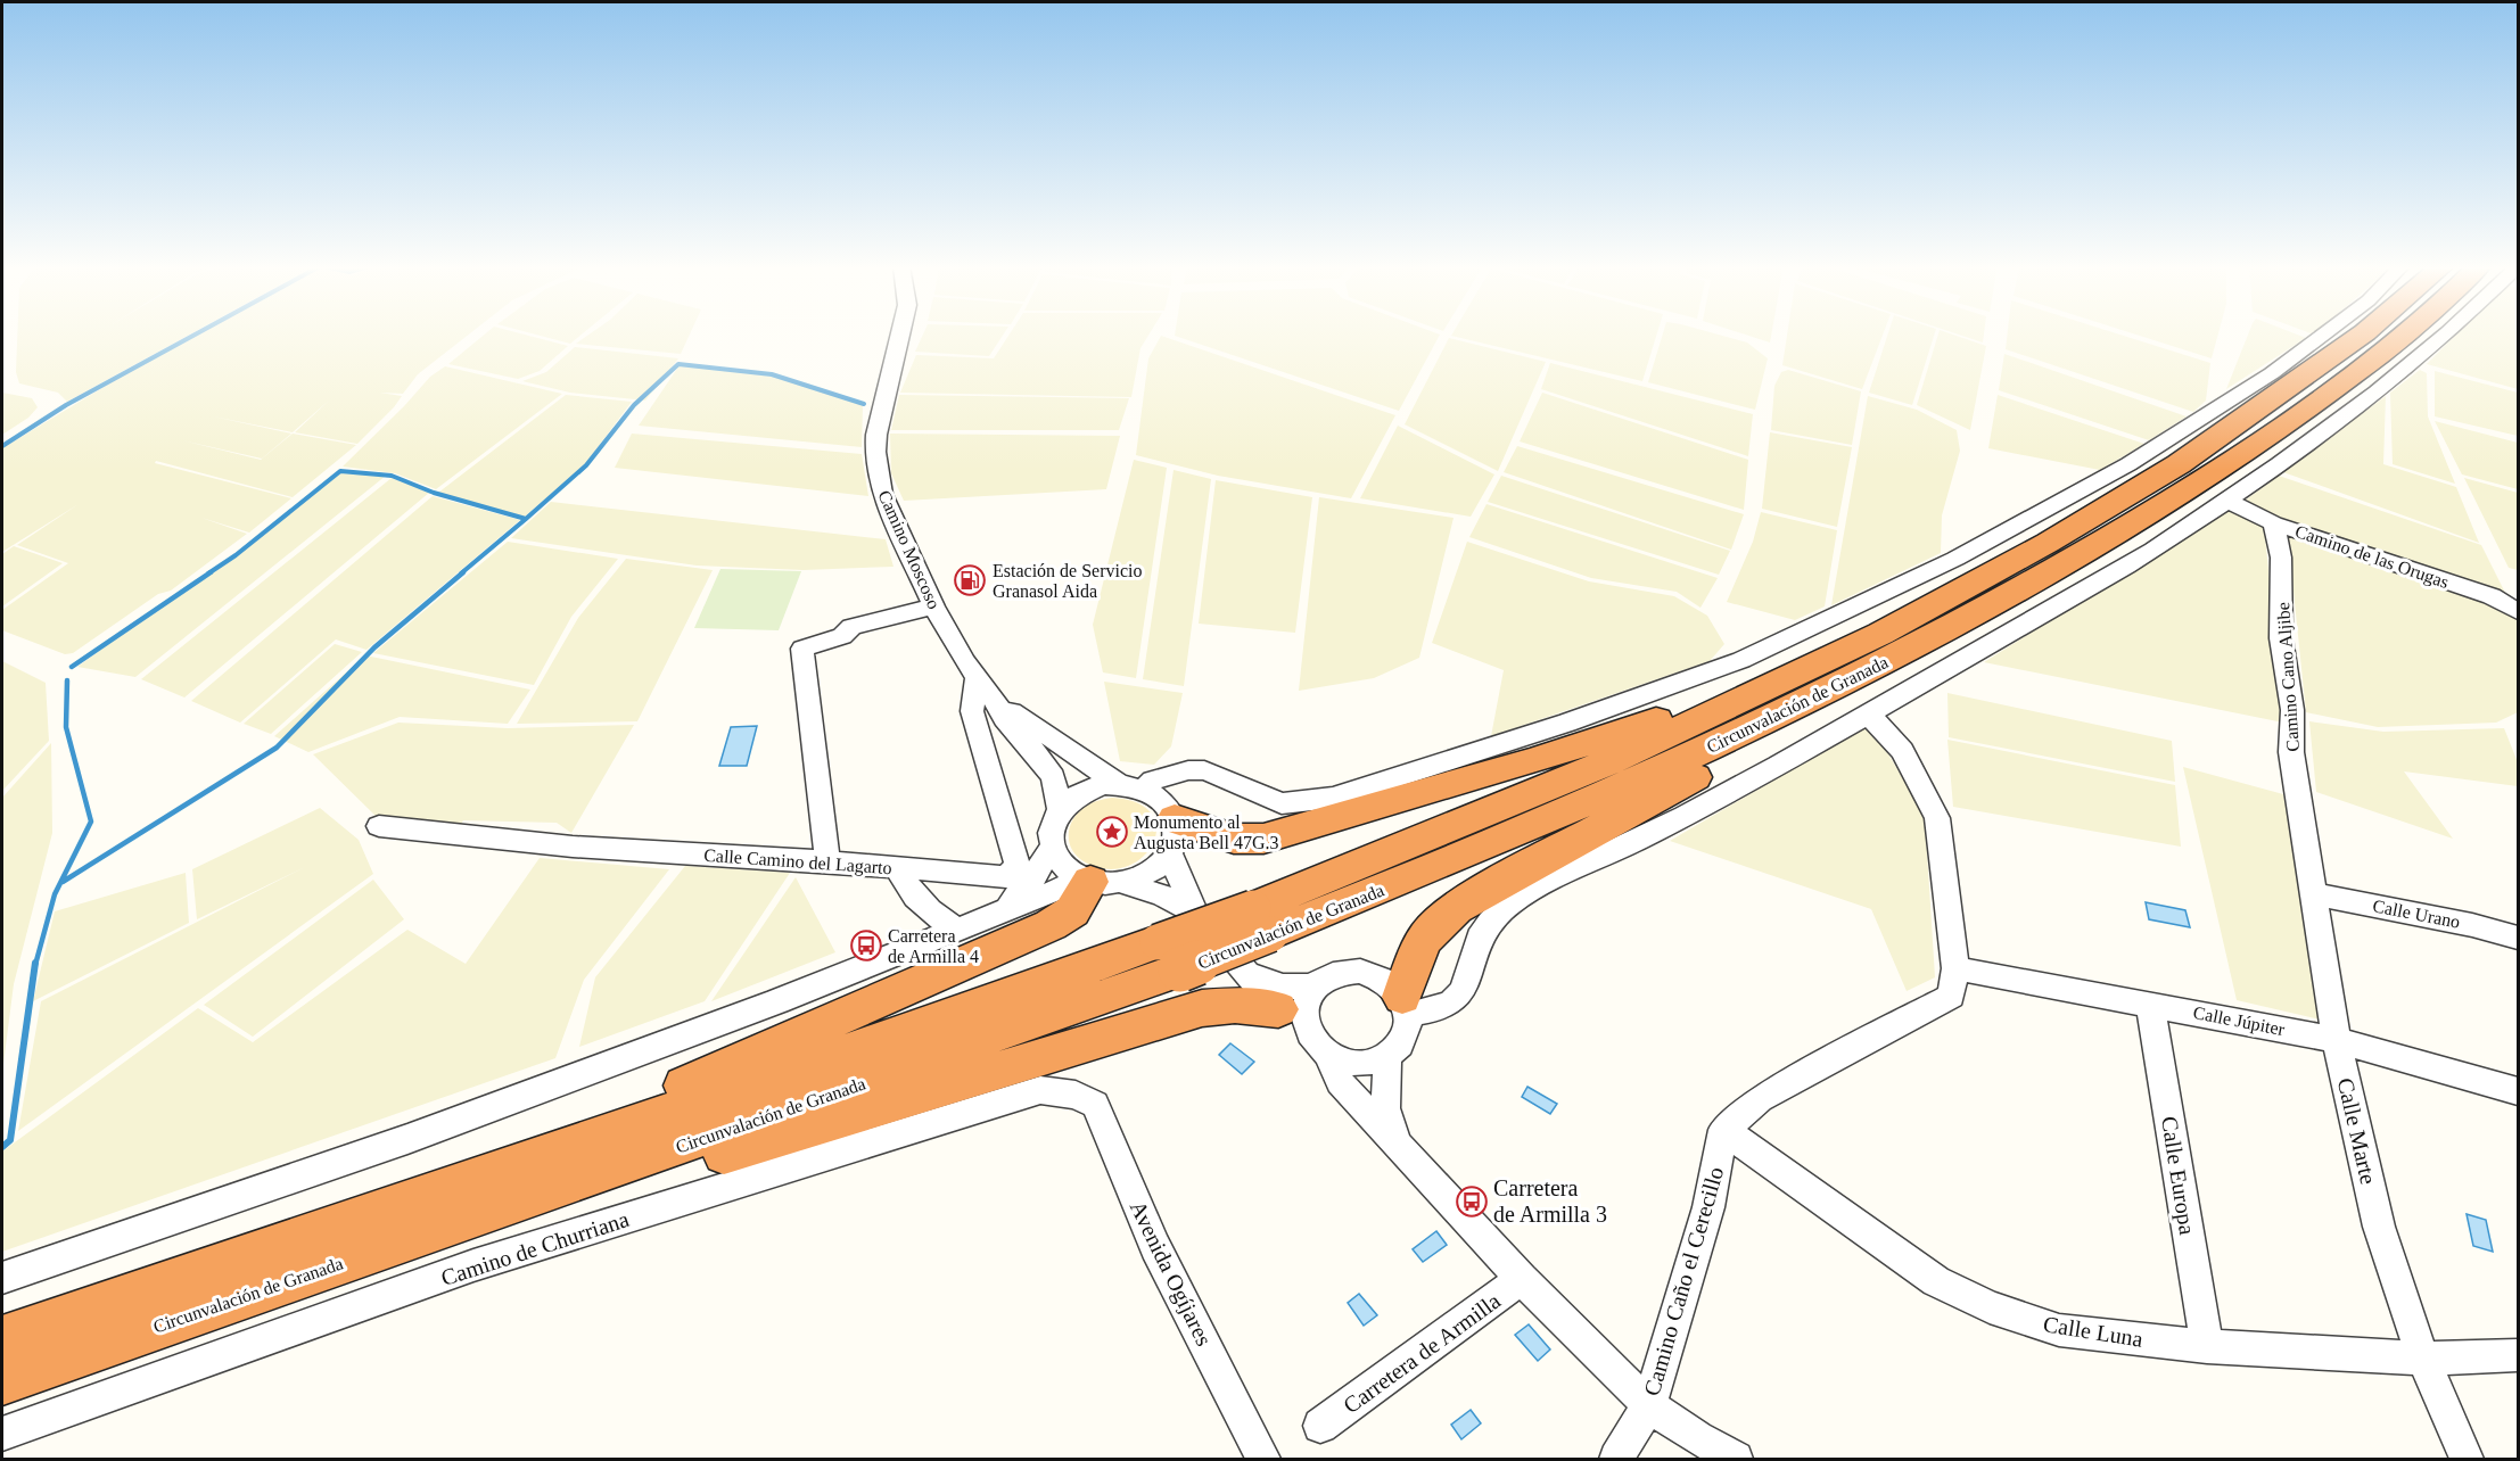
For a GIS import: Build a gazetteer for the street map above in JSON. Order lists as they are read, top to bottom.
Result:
{
  "streets": {
    "highway": ["Circunvalación de Granada"],
    "street": [
      "Camino Moscoso",
      "Camino de las Orugas",
      "Camino Cano Aljibe",
      "Calle Camino del Lagarto",
      "Calle Urano",
      "Calle Júpiter",
      "Calle Marte",
      "Calle Europa",
      "Camino de Churriana",
      "Avenida Ogíjares",
      "Camino Caño el Cerecillo",
      "Calle Luna",
      "Carretera de Armilla"
    ]
  },
  "crossings": [
    ["Camino Moscoso", "Calle Camino del Lagarto"],
    ["Camino de las Orugas", "Camino Cano Aljibe"],
    ["Camino Cano Aljibe", "Calle Marte"],
    ["Calle Urano", "Calle Marte"],
    ["Calle Júpiter", "Calle Marte"],
    ["Calle Júpiter", "Calle Europa"],
    ["Calle Marte", "Calle Luna"],
    ["Calle Europa", "Calle Luna"],
    ["Camino de Churriana", "Avenida Ogíjares"],
    ["Camino Caño el Cerecillo", "Calle Luna"]
  ],
  "places": {
    "fuel station": ["Estación de Servicio Granasol Aida"],
    "place": ["Monumento al Augusta Bell 47G.3"],
    "bus stop": ["Carretera de Armilla 4", "Carretera de Armilla 3"]
  }
}
